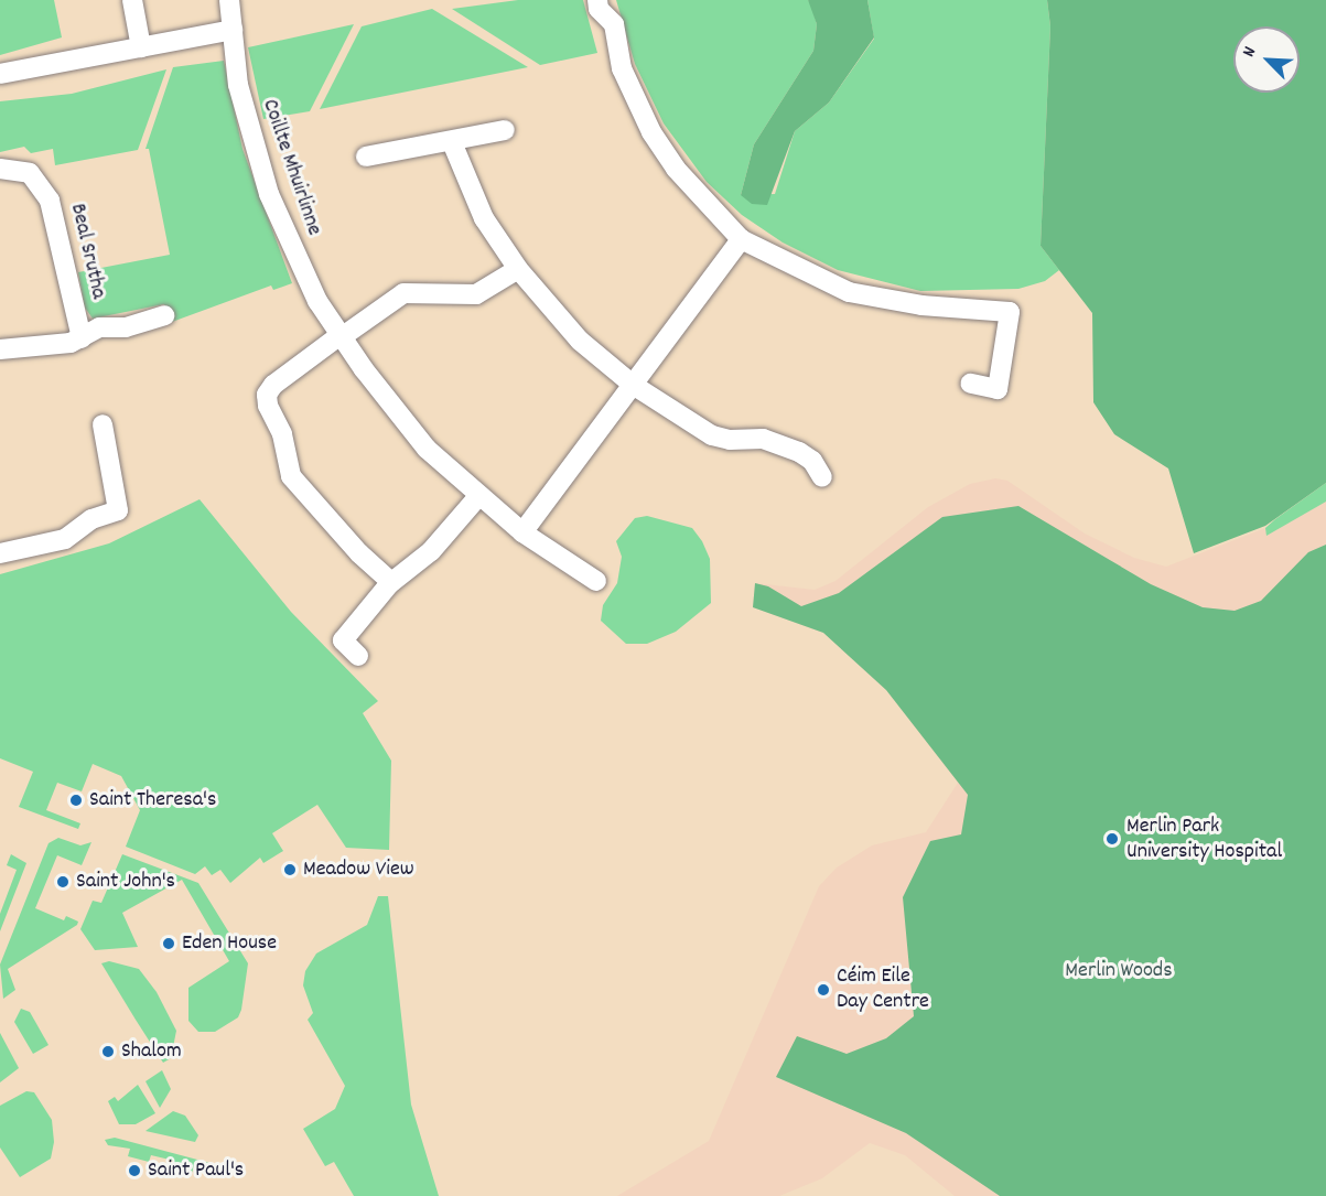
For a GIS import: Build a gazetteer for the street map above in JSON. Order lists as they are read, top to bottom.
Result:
{
  "streets": {
    "street": ["Coillte Mhuirlinne", "Beal Srutha"]
  },
  "parks": ["Merlin Woods"],
  "places": [
    "Saint Theresa's",
    "Merlin Park University Hospital",
    "Meadow View",
    "Saint John's",
    "Eden House",
    "Céim Eile Day Centre",
    "Shalom",
    "Saint Paul's"
  ],
  "north": "top left"
}
